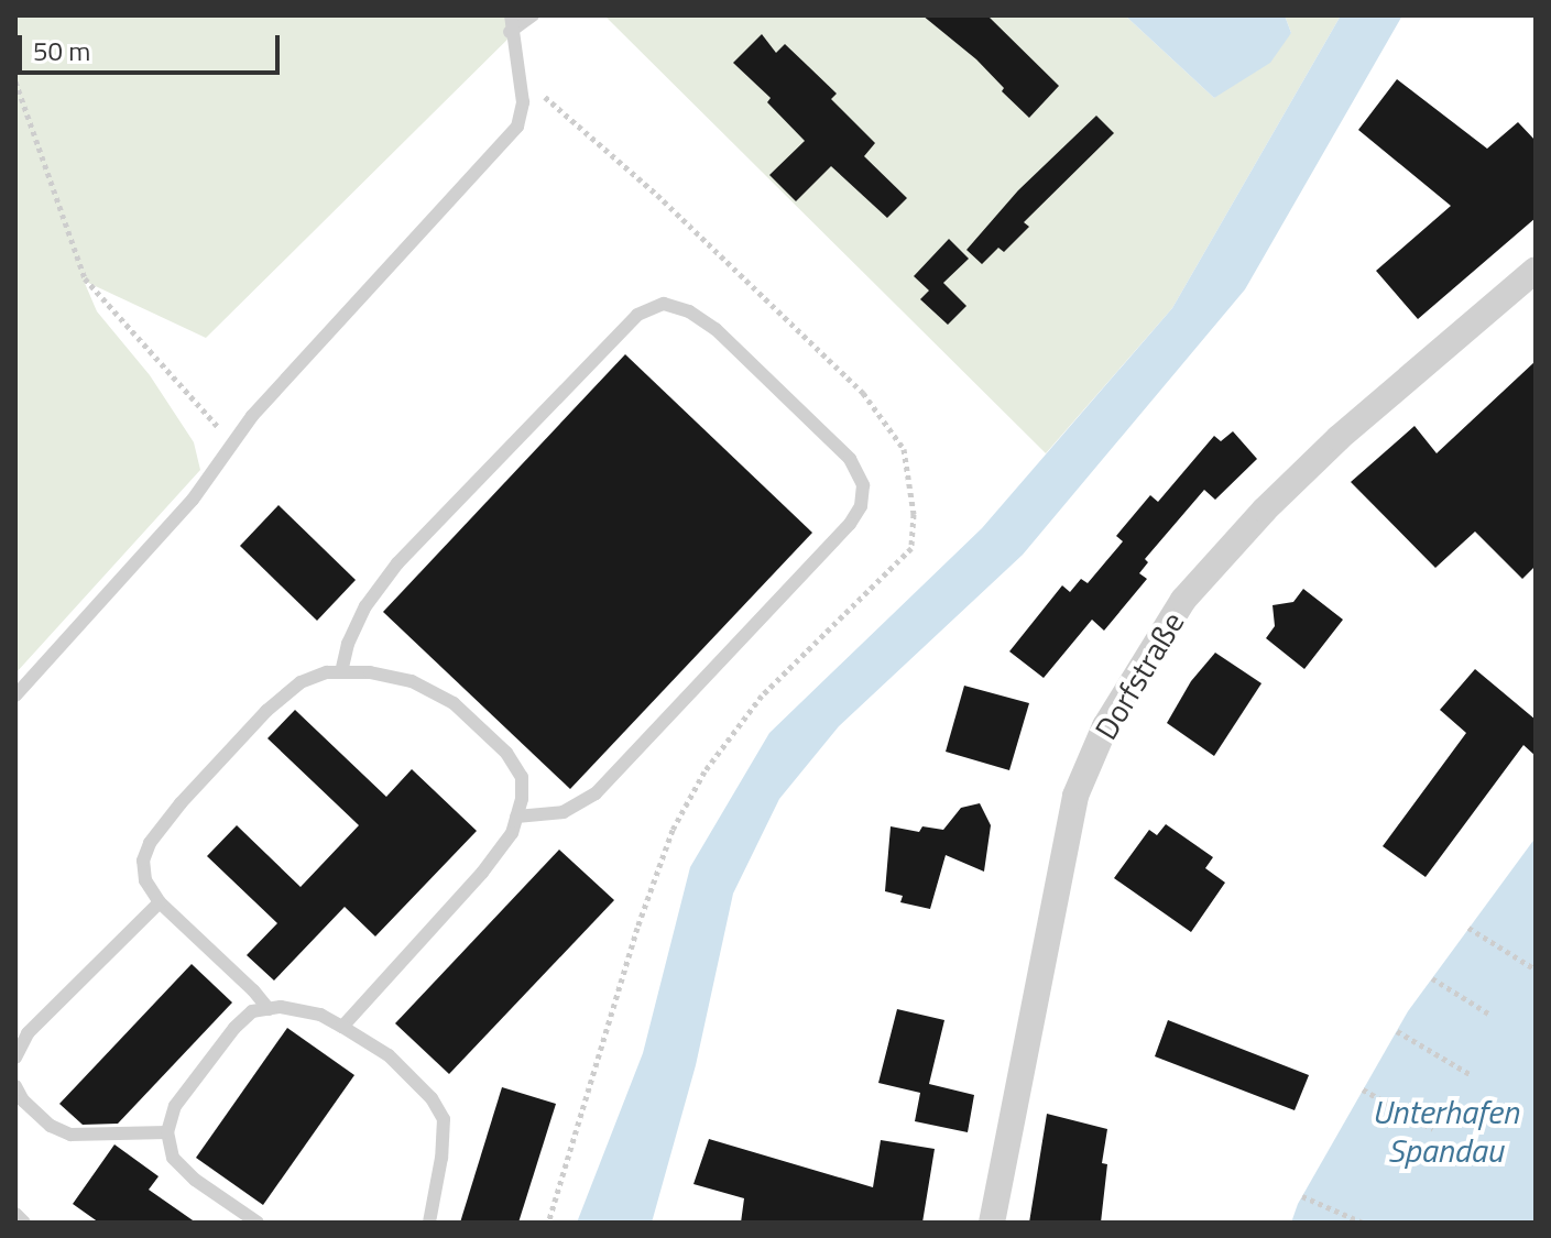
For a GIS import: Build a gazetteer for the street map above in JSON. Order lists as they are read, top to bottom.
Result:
{
  "streets": {
    "street": ["Dorfstraße"]
  },
  "water": ["Unterhafen Spandau"],
  "scale_bar": "50 m"
}
